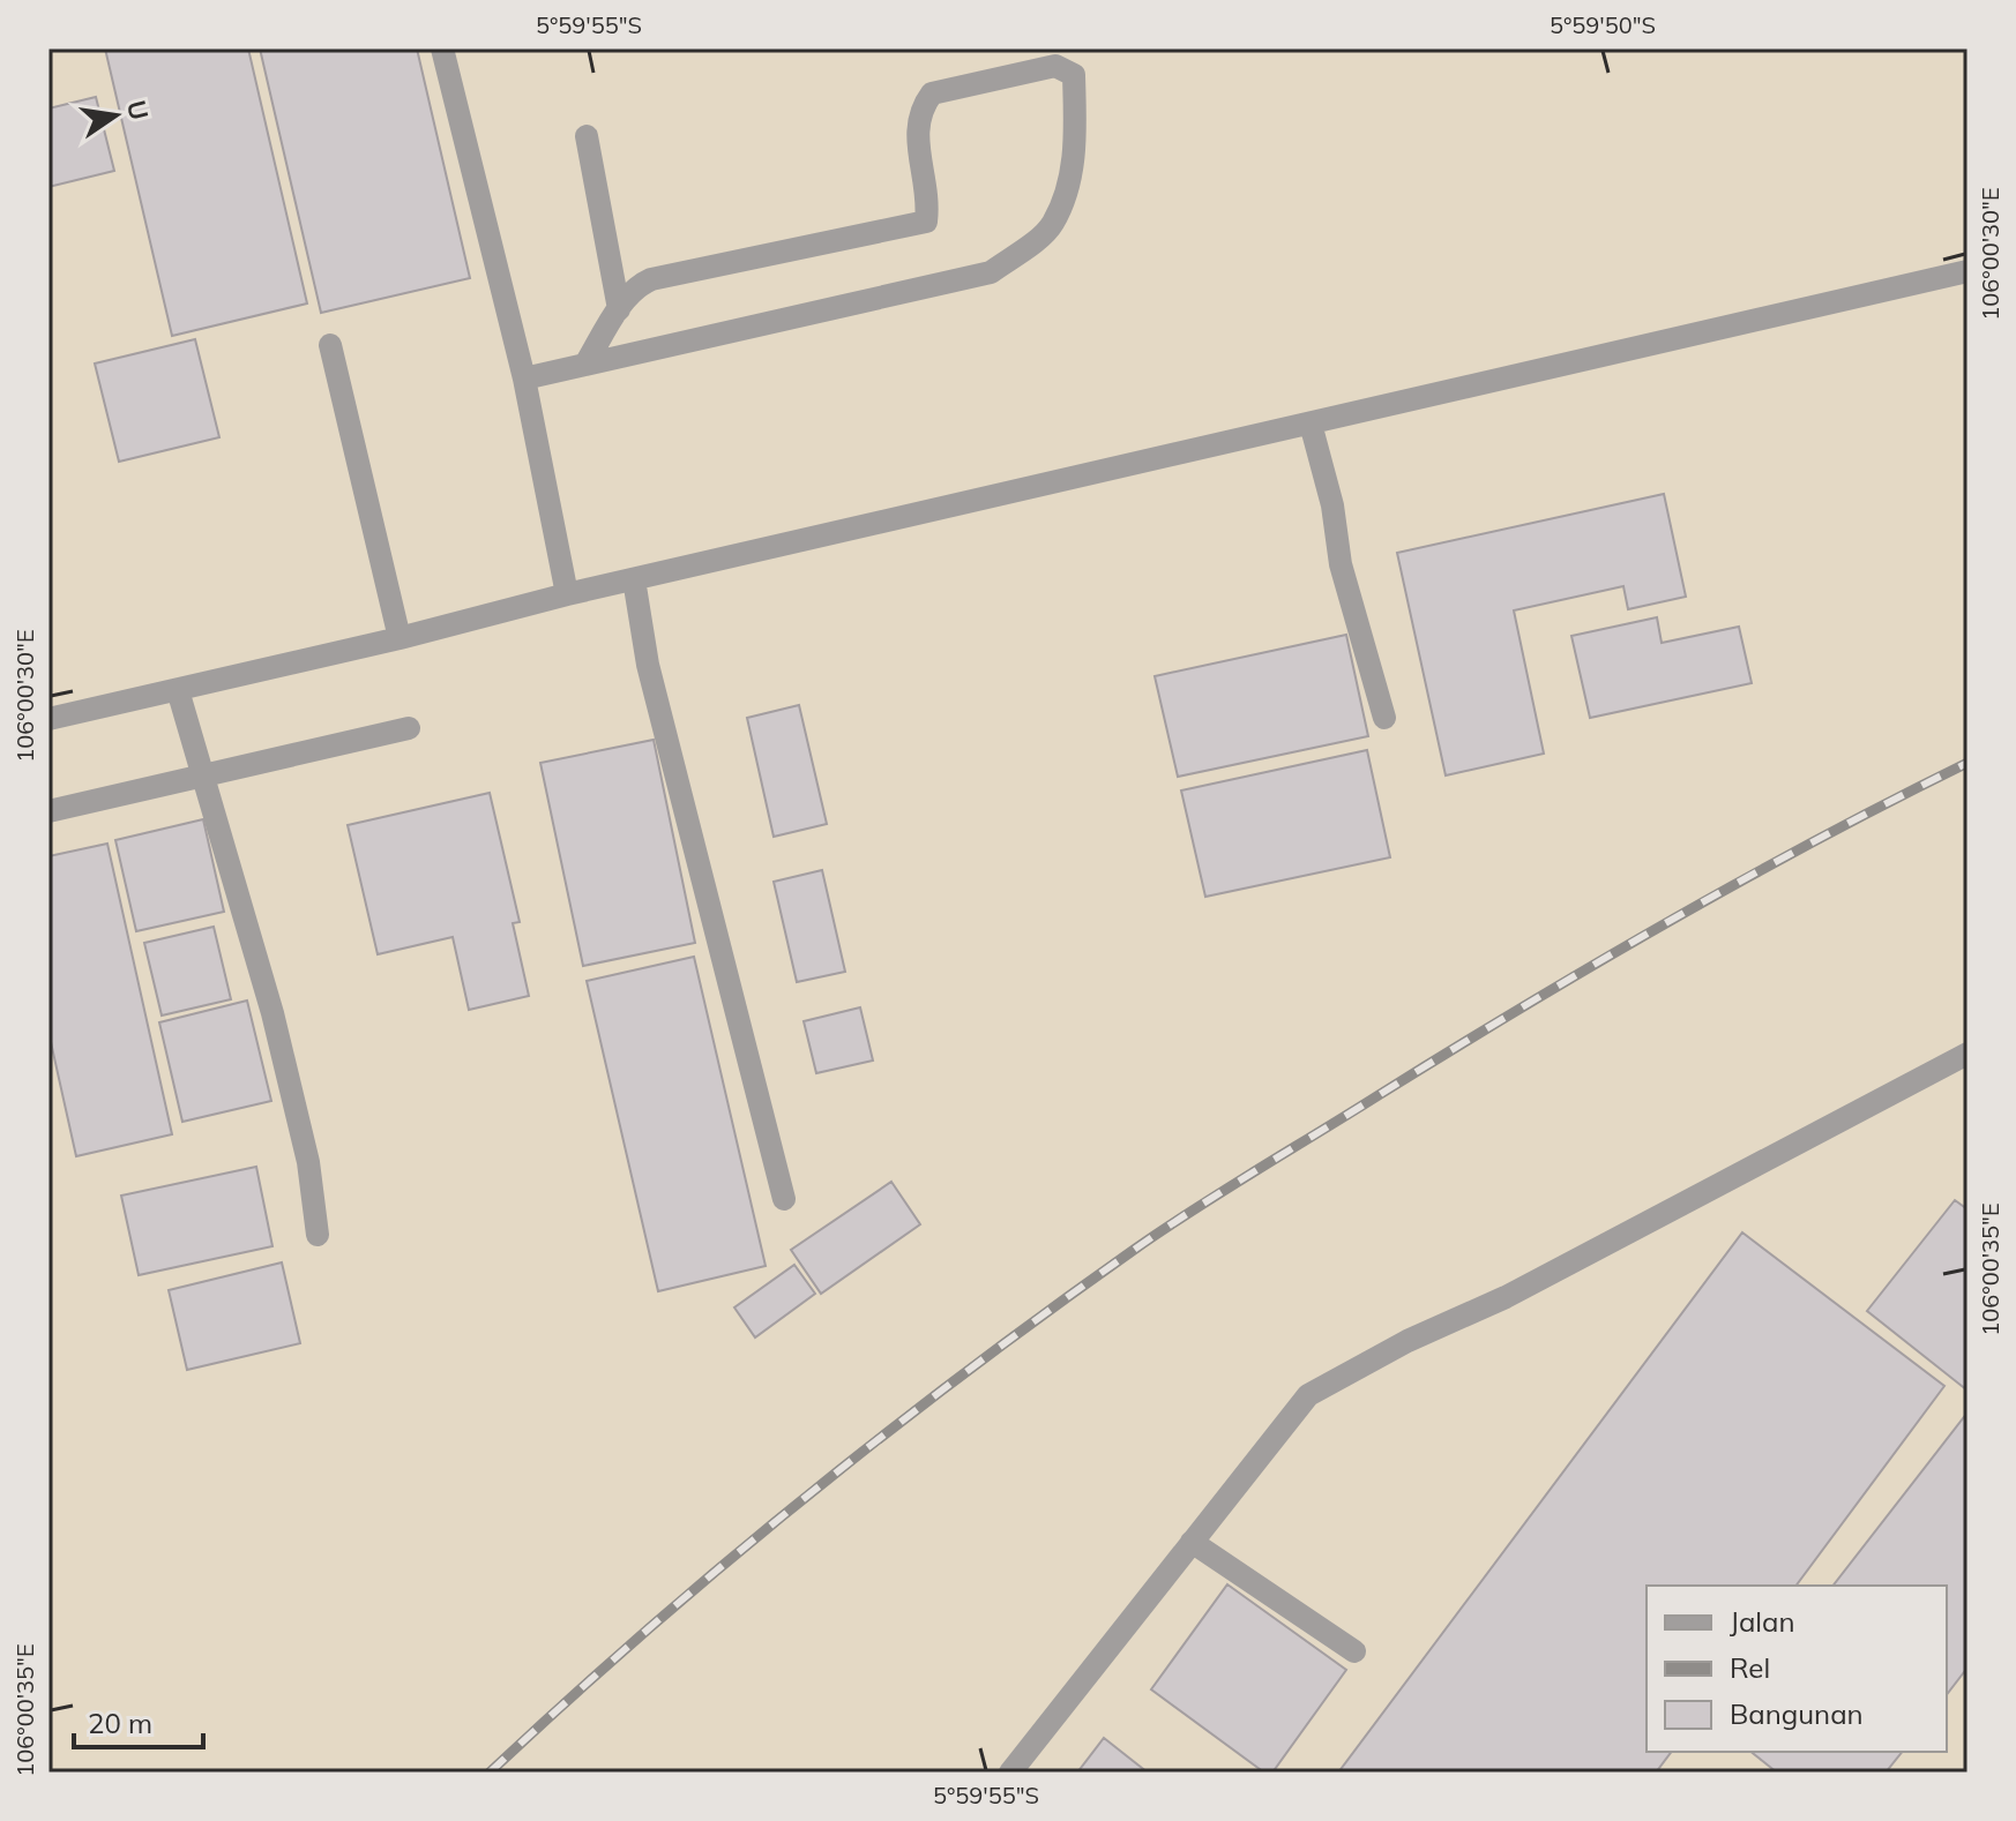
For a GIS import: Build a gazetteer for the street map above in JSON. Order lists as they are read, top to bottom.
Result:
{
  "legend": ["Jalan", "Rel", "Bangunan"],
  "scale_bar": "20 m",
  "north": "right",
  "coordinates": [
    "5°59'55\"S",
    "5°59'50\"S",
    "106°00'30\"E",
    "106°00'35\"E"
  ]
}
